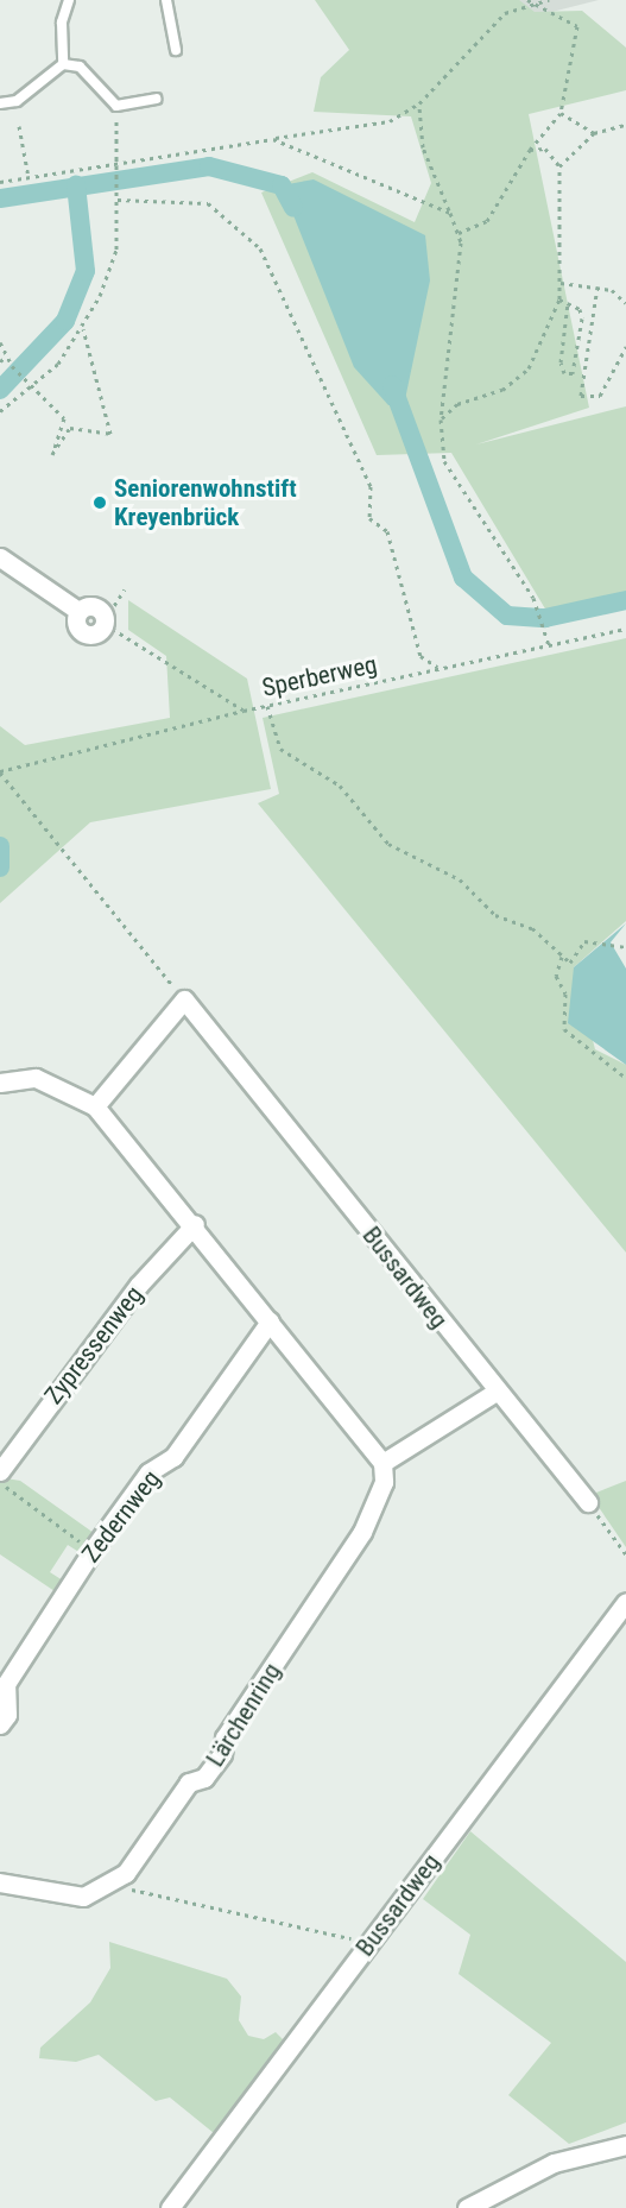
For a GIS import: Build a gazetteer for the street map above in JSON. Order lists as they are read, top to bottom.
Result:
{
  "streets": {
    "street": [
      "Bussardweg",
      "Zypressenweg",
      "Zedernweg",
      "Lärchenring"
    ],
    "path": ["Sperberweg"]
  },
  "places": ["Seniorenwohnstift Kreyenbrück"]
}
